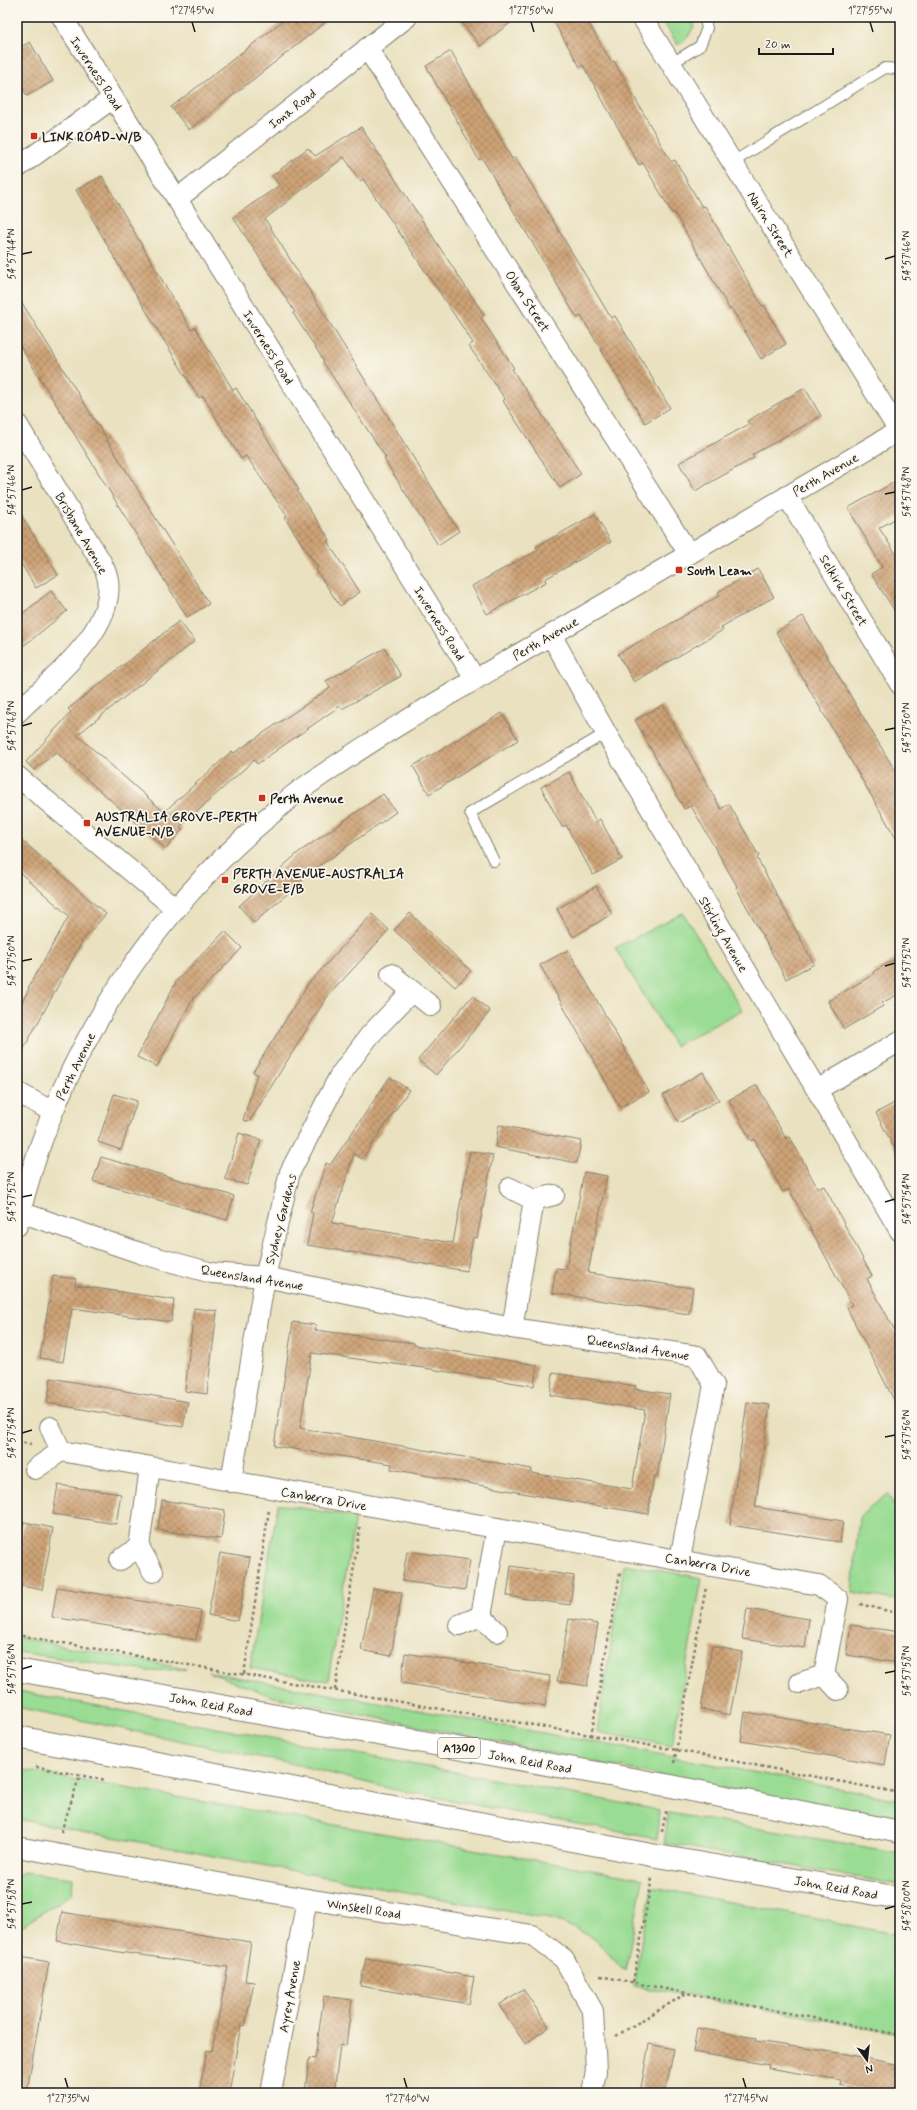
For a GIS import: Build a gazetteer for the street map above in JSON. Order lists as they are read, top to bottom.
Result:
{
  "streets": {
    "highway": ["John Reid Road", "A1300"],
    "street": [
      "Inverness Road",
      "Iona Road",
      "Nairn Street",
      "Oban Street",
      "Perth Avenue",
      "Brisbane Avenue",
      "Selkirk Street",
      "Stirling Avenue",
      "Sydney Gardens",
      "Queensland Avenue",
      "Canberra Drive",
      "Winskell Road",
      "Ayrey Avenue"
    ]
  },
  "crossings": [
    ["Inverness Road", "Iona Road"],
    ["Inverness Road", "Perth Avenue"],
    ["Iona Road", "Oban Street"],
    ["Nairn Street", "Perth Avenue"],
    ["Oban Street", "Perth Avenue"],
    ["Perth Avenue", "Selkirk Street"],
    ["Perth Avenue", "Stirling Avenue"],
    ["Perth Avenue", "Queensland Avenue"],
    ["Sydney Gardens", "Queensland Avenue"],
    ["Sydney Gardens", "Canberra Drive"],
    ["Queensland Avenue", "Canberra Drive"],
    ["Winskell Road", "Ayrey Avenue"]
  ],
  "places": {
    "transit": [
      "LINK ROAD-W/B",
      "South Leam",
      "Perth Avenue",
      "AUSTRALIA GROVE-PERTH AVENUE-N/B",
      "PERTH AVENUE-AUSTRALIA GROVE-E/B"
    ]
  },
  "scale_bar": "20 m",
  "north": "bottom",
  "coordinates": [
    "1°27'45\"W",
    "1°27'50\"W",
    "1°27'55\"W",
    "54°57'44\"N",
    "54°57'46\"N",
    "54°57'48\"N",
    "54°57'50\"N",
    "54°57'52\"N",
    "54°57'54\"N",
    "54°57'56\"N",
    "54°57'58\"N",
    "54°58'00\"N",
    "1°27'35\"W",
    "1°27'40\"W"
  ]
}
